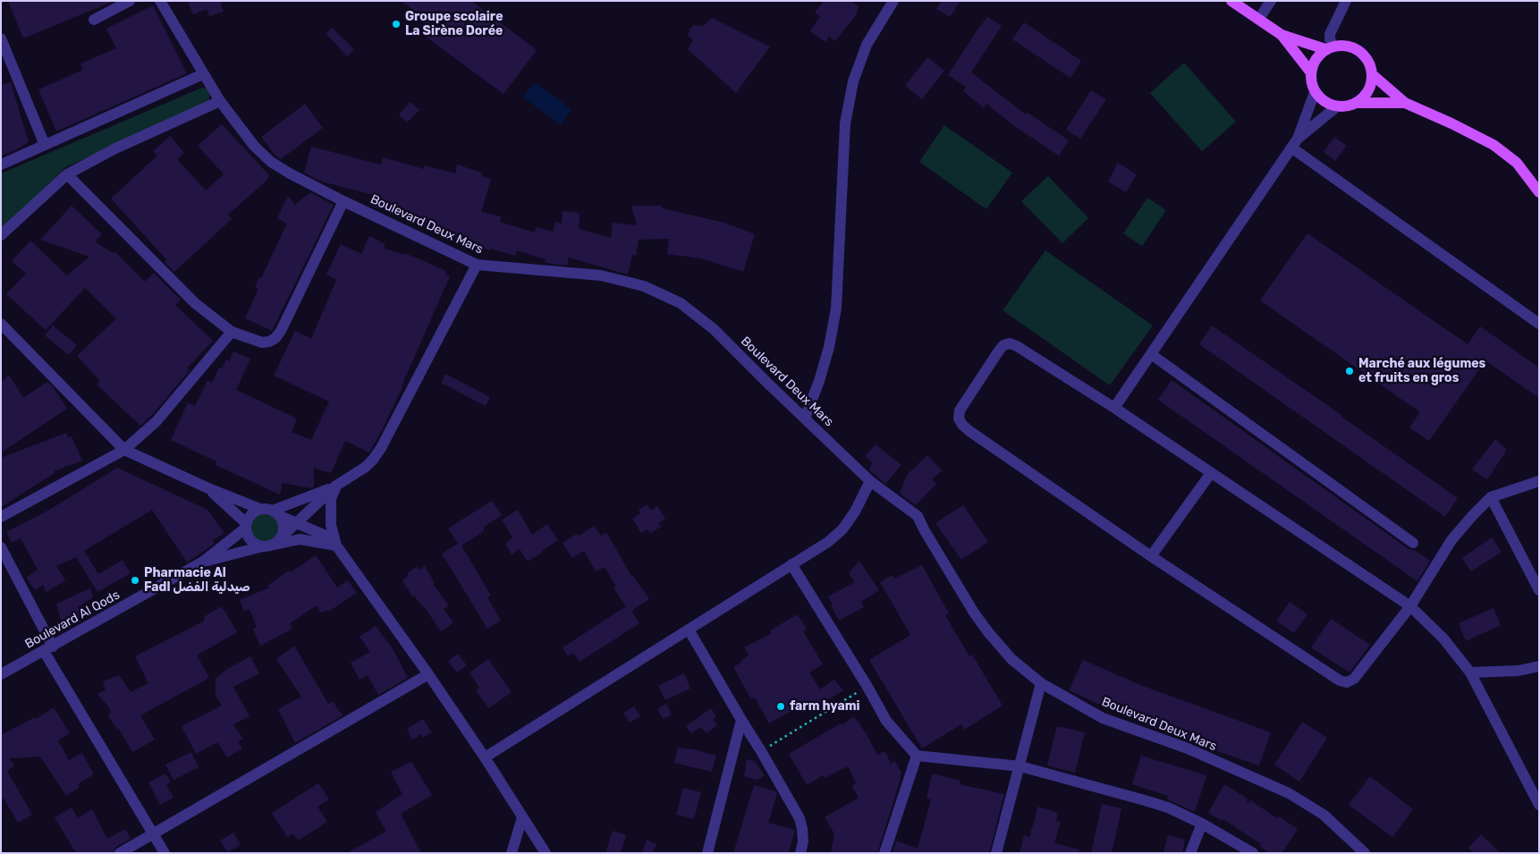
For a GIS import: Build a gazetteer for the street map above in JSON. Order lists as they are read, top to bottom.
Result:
{
  "streets": {
    "street": ["Boulevard Deux Mars", "Boulevard Al Qods"]
  },
  "places": [
    "Groupe scolaire La Sirène Dorée",
    "Marché aux légumes et fruits en gros",
    "Pharmacie Al Fadl صيدلية الفضل",
    "farm hyami"
  ]
}
